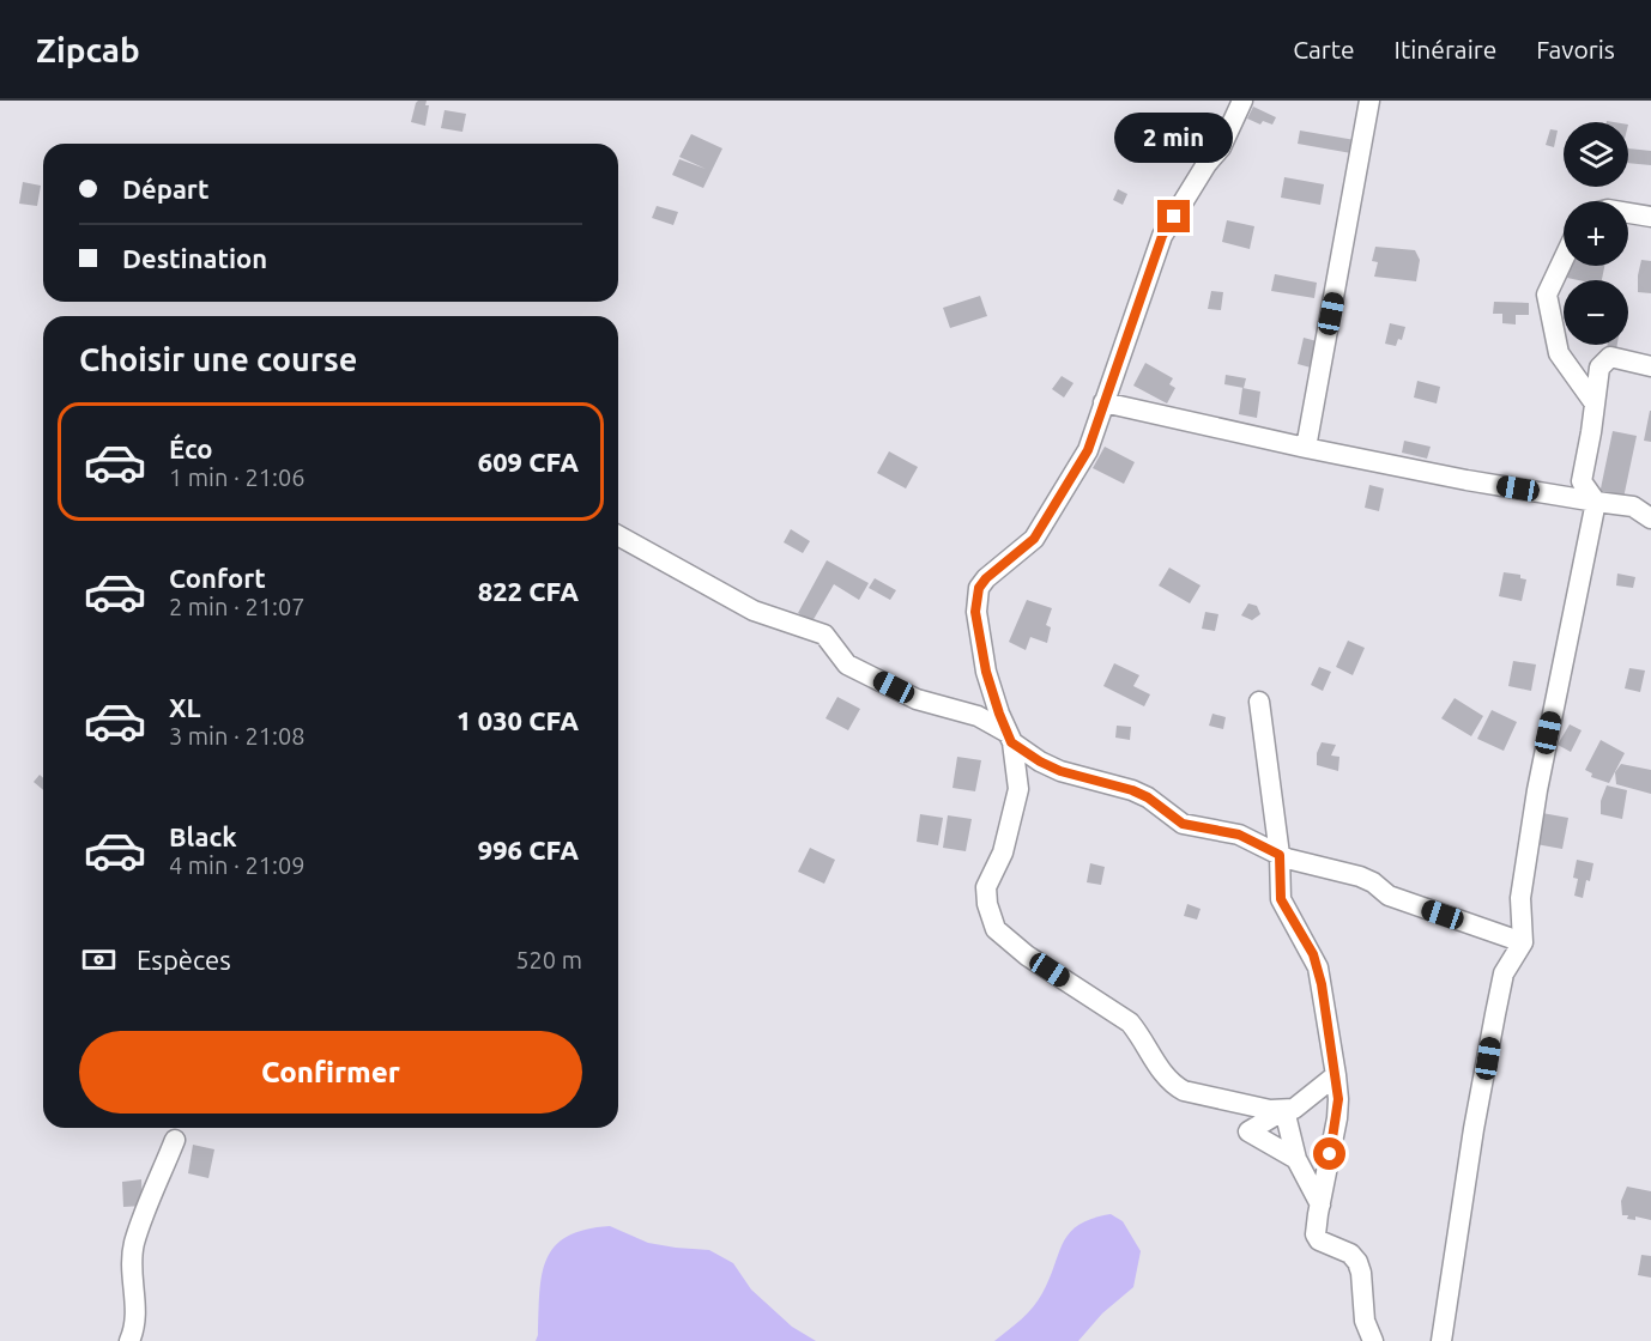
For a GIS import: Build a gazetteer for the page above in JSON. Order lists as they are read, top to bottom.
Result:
{
  "page": {
    "header": "Zipcab",
    "nav": ["Carte", "Itinéraire", "Favoris"],
    "bubble": "2 min",
    "map_buttons": ["+", "−"],
    "banner": ["Départ", "Destination"],
    "heading": "Choisir une course",
    "list": [
      {
        "name": "Éco",
        "note": "1 min · 21:06",
        "value": "609 CFA"
      },
      {
        "name": "Confort",
        "note": "2 min · 21:07",
        "value": "822 CFA"
      },
      {
        "name": "XL",
        "note": "3 min · 21:08",
        "value": "1 030 CFA"
      },
      {
        "name": "Black",
        "note": "4 min · 21:09",
        "value": "996 CFA"
      }
    ],
    "pay": ["Espèces", "520 m"],
    "buttons": "Confirmer"
  }
}
